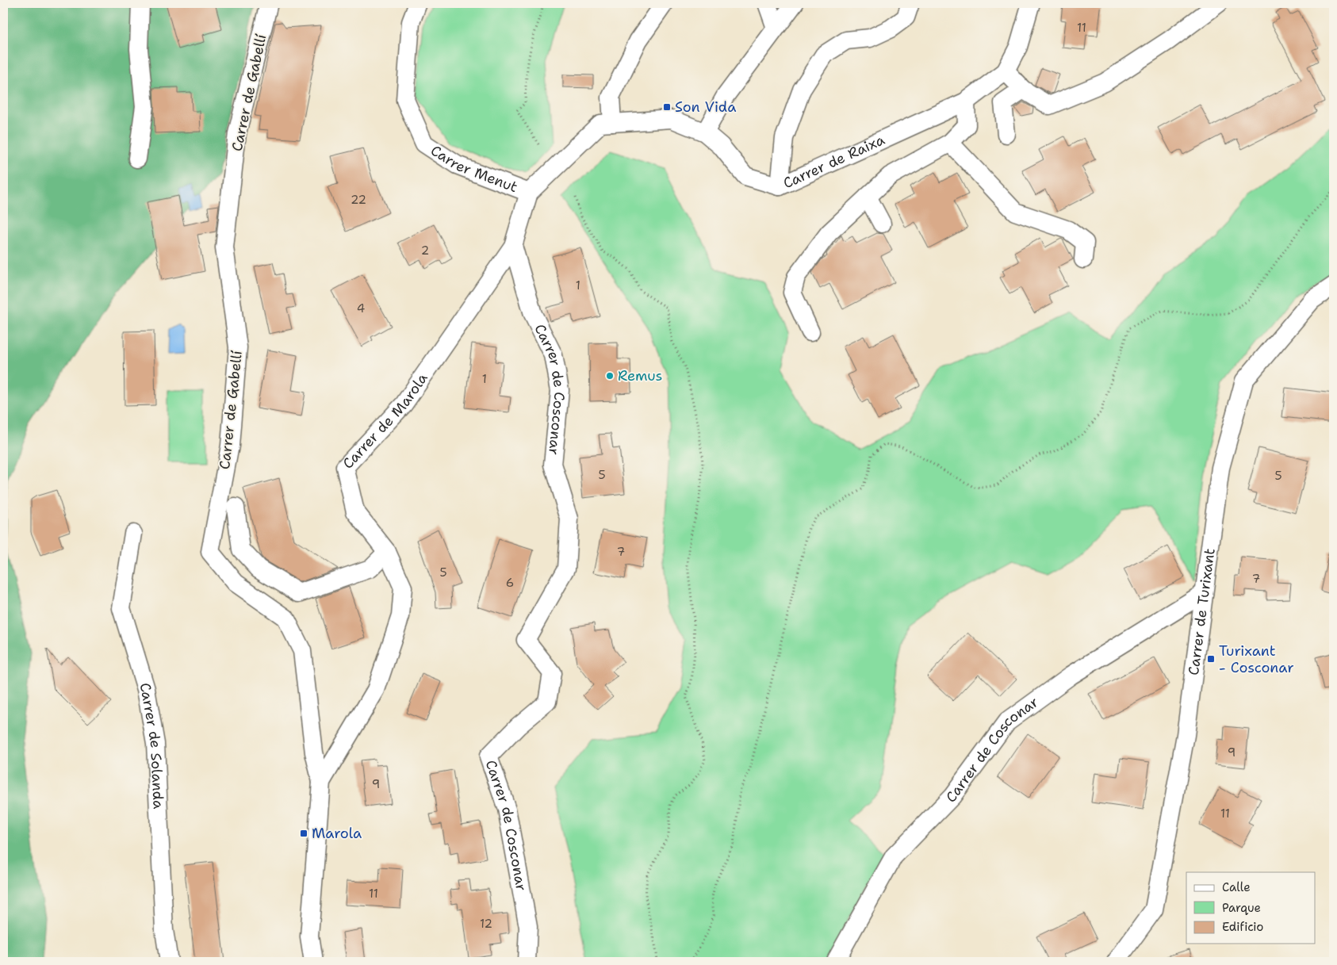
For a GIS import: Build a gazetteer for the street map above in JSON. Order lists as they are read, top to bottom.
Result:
{
  "streets": {
    "street": [
      "Carrer de Gabellí",
      "Carrer de Raixa",
      "Carrer Menut",
      "Carrer de Cosconar",
      "Carrer de Marola",
      "Carrer de Turixant",
      "Carrer de Solanda"
    ]
  },
  "crossings": [
    ["Carrer de Gabellí", "Carrer de Marola"],
    ["Carrer de Raixa", "Carrer Menut"],
    ["Carrer de Raixa", "Carrer de Marola"],
    ["Carrer Menut", "Carrer de Marola"],
    ["Carrer de Cosconar", "Carrer de Marola"],
    ["Carrer de Cosconar", "Carrer de Turixant"]
  ],
  "places": {
    "transit": ["Son Vida", "Turixant - Cosconar", "Marola"],
    "other": ["Remus"]
  },
  "house_numbers": [
    "11",
    "22",
    "2",
    "1",
    "4",
    "1",
    "5",
    "5",
    "7",
    "5",
    "7",
    "6",
    "9",
    "9",
    "11",
    "11",
    "12"
  ],
  "legend": ["Calle", "Parque", "Edificio"]
}
